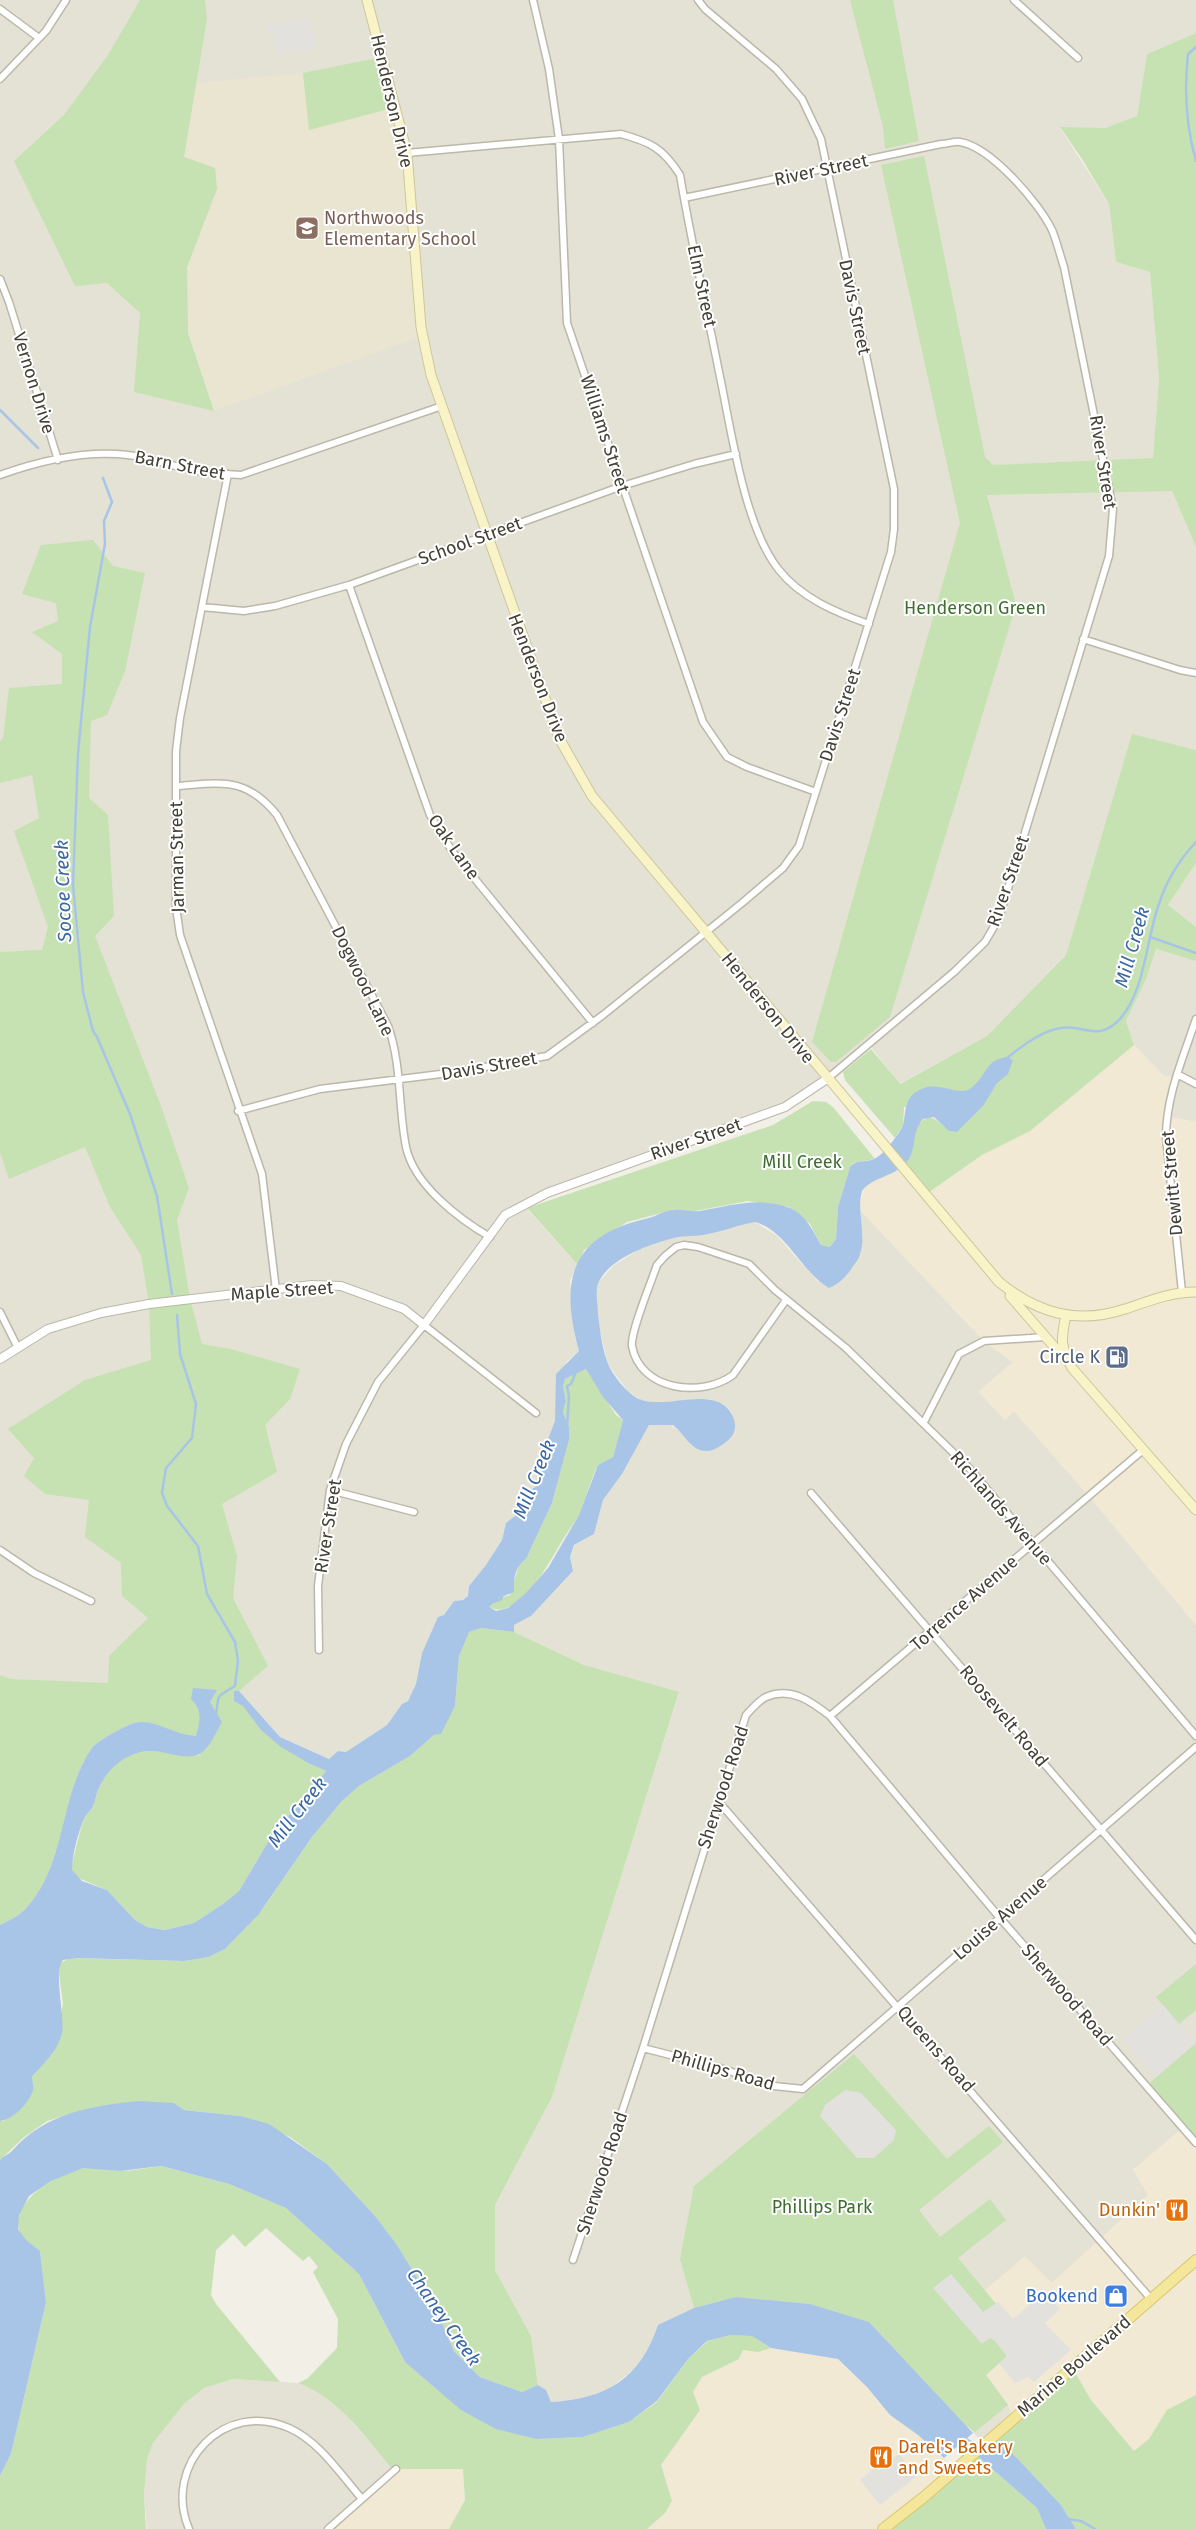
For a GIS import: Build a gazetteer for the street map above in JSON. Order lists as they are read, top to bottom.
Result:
{
  "streets": {
    "main road": ["Henderson Drive", "Marine Boulevard"],
    "street": [
      "River Street",
      "Elm Street",
      "Davis Street",
      "Vernon Drive",
      "Williams Street",
      "Barn Street",
      "School Street",
      "Oak Lane",
      "Jarman Street",
      "Dogwood Lane",
      "Dewitt Street",
      "Maple Street",
      "Richlands Avenue",
      "Torrence Avenue",
      "Roosevelt Road",
      "Sherwood Road",
      "Louise Avenue",
      "Queens Road",
      "Phillips Road"
    ]
  },
  "crossings": [
    ["Henderson Drive", "River Street"],
    ["Henderson Drive", "Elm Street"],
    ["Henderson Drive", "Davis Street"],
    ["Henderson Drive", "Barn Street"],
    ["Henderson Drive", "School Street"],
    ["Henderson Drive", "Torrence Avenue"],
    ["River Street", "Elm Street"],
    ["River Street", "Davis Street"],
    ["River Street", "Dogwood Lane"],
    ["River Street", "Maple Street"],
    ["Elm Street", "Davis Street"],
    ["Elm Street", "Williams Street"],
    ["Elm Street", "School Street"],
    ["Davis Street", "Williams Street"],
    ["Davis Street", "Oak Lane"],
    ["Davis Street", "Jarman Street"],
    ["Davis Street", "Dogwood Lane"],
    ["Vernon Drive", "Barn Street"],
    ["Williams Street", "School Street"],
    ["Barn Street", "Jarman Street"],
    ["School Street", "Oak Lane"],
    ["School Street", "Jarman Street"],
    ["Jarman Street", "Dogwood Lane"],
    ["Jarman Street", "Maple Street"],
    ["Richlands Avenue", "Torrence Avenue"],
    ["Torrence Avenue", "Roosevelt Road"],
    ["Torrence Avenue", "Sherwood Road"],
    ["Roosevelt Road", "Louise Avenue"],
    ["Sherwood Road", "Louise Avenue"],
    ["Sherwood Road", "Queens Road"],
    ["Sherwood Road", "Phillips Road"],
    ["Louise Avenue", "Queens Road"],
    ["Louise Avenue", "Phillips Road"],
    ["Queens Road", "Marine Boulevard"]
  ],
  "water": ["Socoe Creek", "Mill Creek", "Chaney Creek"],
  "parks": ["Henderson Green", "Mill Creek", "Phillips Park"],
  "places": {
    "school or university": ["Northwoods Elementary School"],
    "fuel station": ["Circle K"],
    "restaurant": ["Dunkin'", "Darel's Bakery and Sweets"],
    "shop": ["Bookend"]
  }
}
